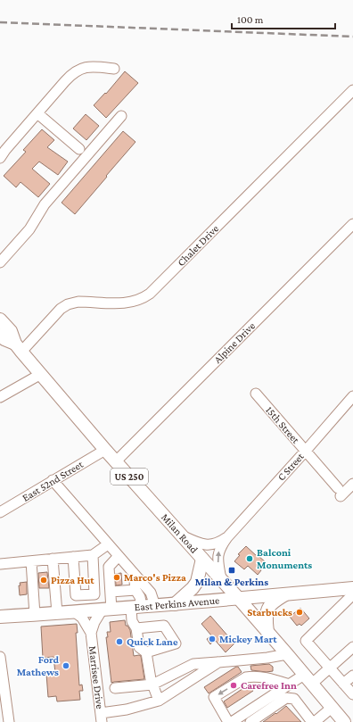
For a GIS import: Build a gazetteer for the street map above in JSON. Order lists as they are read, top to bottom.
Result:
{
  "streets": {
    "main road": ["US 250", "Milan Road", "East Perkins Avenue"],
    "street": [
      "Chalet Drive",
      "Alpine Drive",
      "15th Street",
      "C Street",
      "East 52nd Street",
      "Marrisee Drive"
    ]
  },
  "crossings": [
    ["Chalet Drive", "Milan Road"],
    ["Alpine Drive", "Milan Road"],
    ["15th Street", "C Street"],
    ["C Street", "Milan Road"],
    ["East 52nd Street", "Milan Road"],
    ["Milan Road", "East Perkins Avenue"],
    ["East Perkins Avenue", "Marrisee Drive"]
  ],
  "places": {
    "other": [
      "Balconi Monuments",
      "Marco's Pizza",
      "Pizza Hut",
      "Starbucks",
      "Mickey Mart",
      "Quick Lane",
      "Ford Mathews",
      "Carefree Inn"
    ],
    "transit": ["Milan & Perkins"]
  },
  "scale_bar": "100 m"
}
